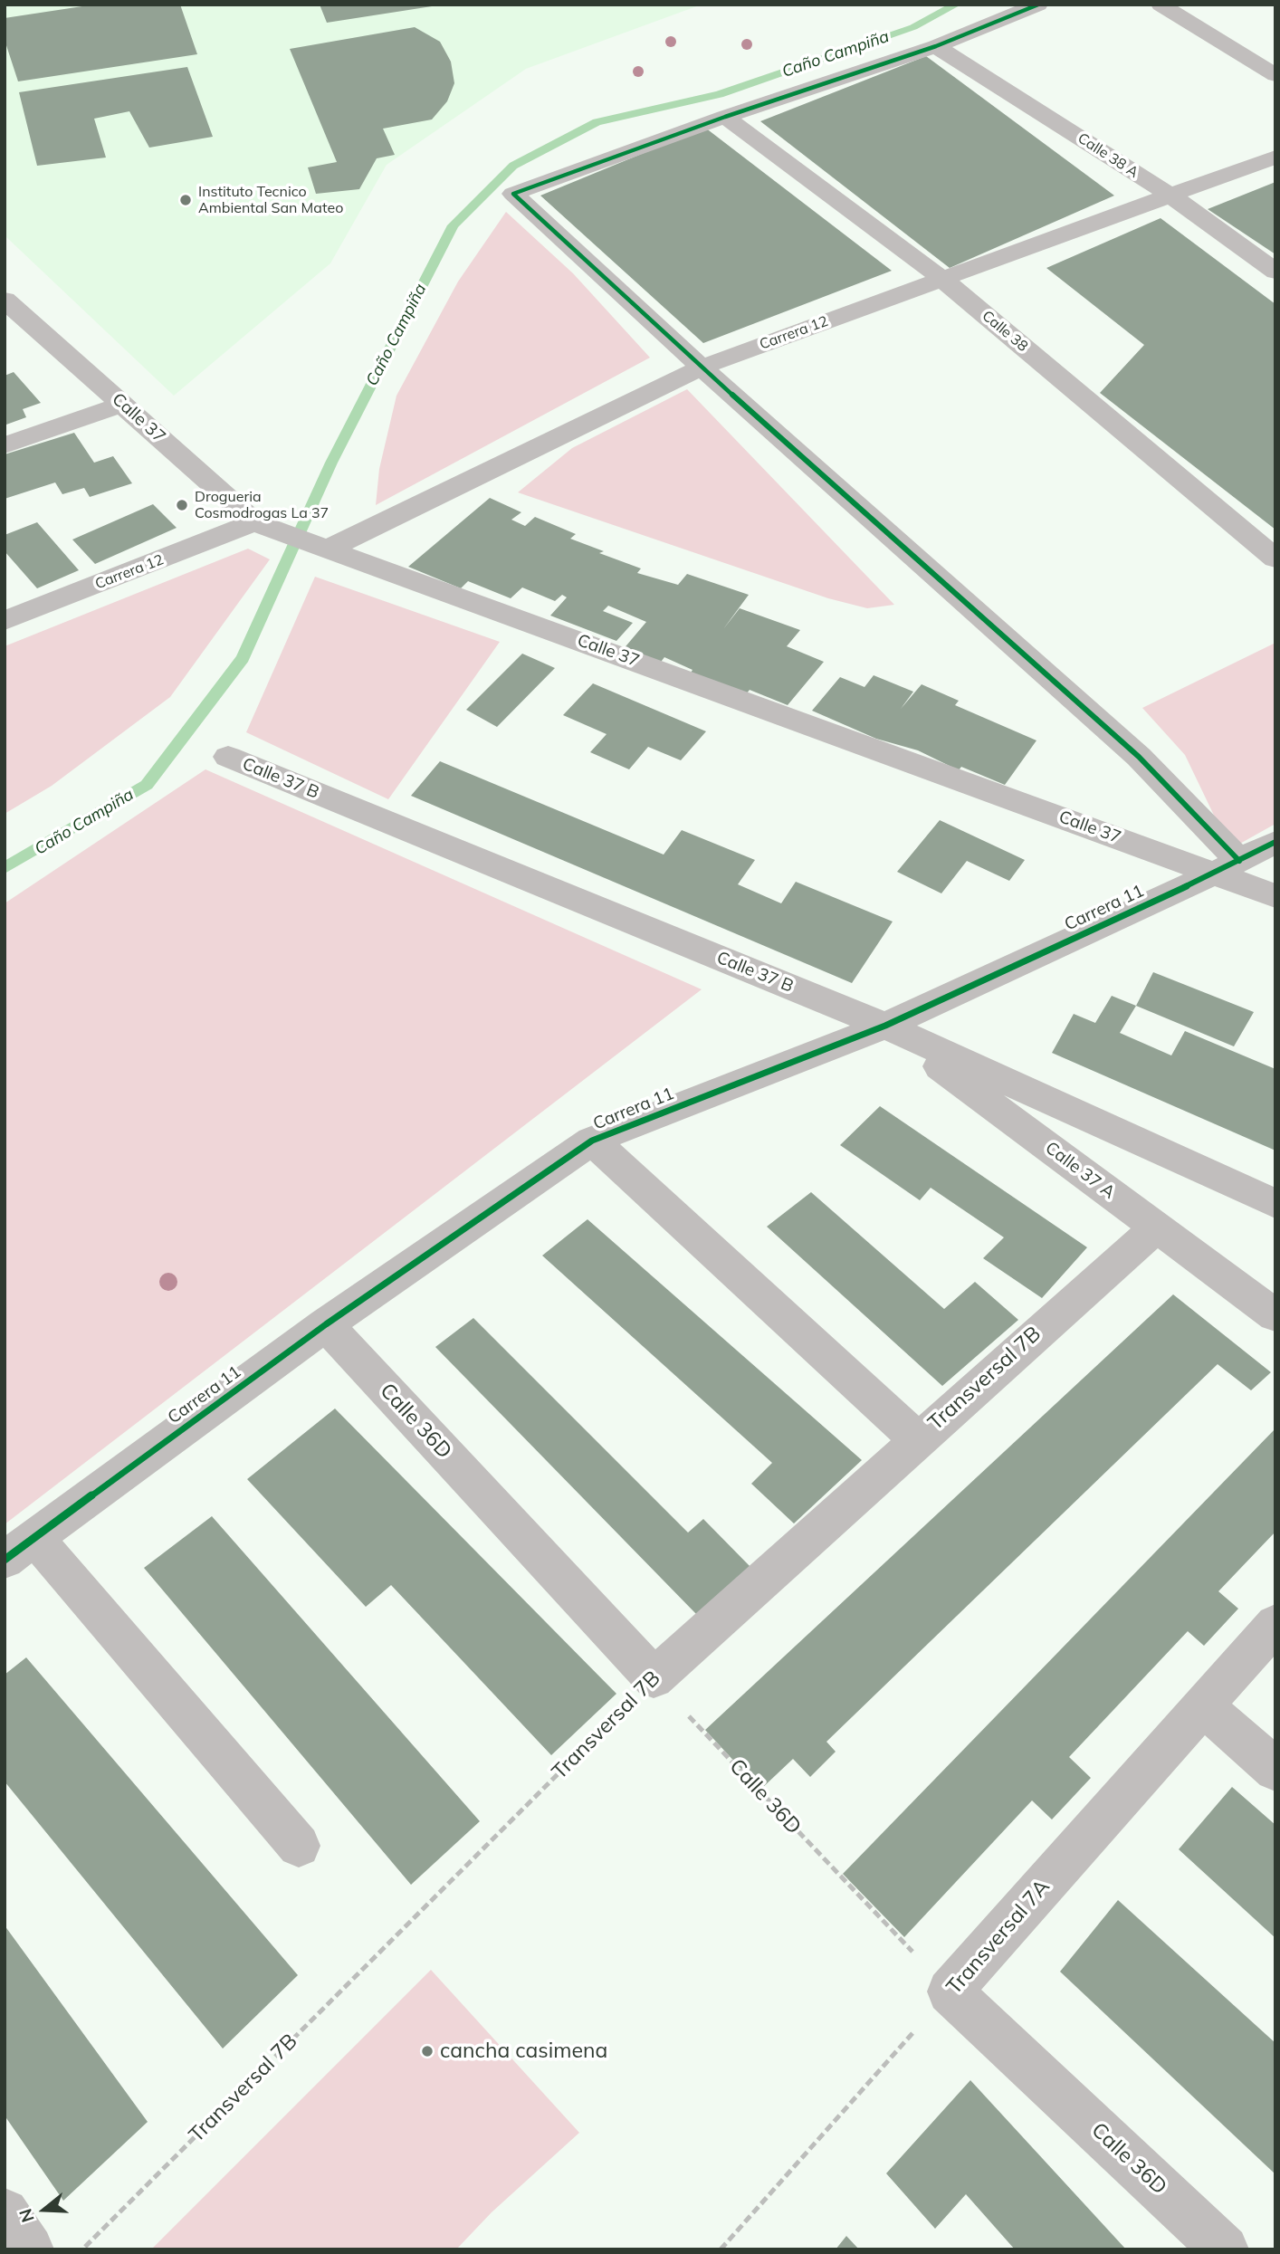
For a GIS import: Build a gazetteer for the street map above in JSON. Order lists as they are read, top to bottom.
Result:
{
  "streets": {
    "street": [
      "Calle 38 A",
      "Calle 38",
      "Carrera 12",
      "Calle 37",
      "Calle 37 B",
      "Carrera 11",
      "Calle 37 A",
      "Transversal 7B",
      "Calle 36D",
      "Transversal 7A"
    ]
  },
  "crossings": [
    ["Calle 38 A", "Carrera 12"],
    ["Calle 38", "Carrera 12"],
    ["Carrera 12", "Calle 37"],
    ["Calle 37", "Carrera 11"],
    ["Calle 37 B", "Carrera 11"],
    ["Calle 37 B", "Calle 37 A"],
    ["Carrera 11", "Calle 37 A"],
    ["Carrera 11", "Calle 36D"],
    ["Calle 37 A", "Transversal 7B"],
    ["Transversal 7B", "Calle 36D"],
    ["Calle 36D", "Transversal 7A"]
  ],
  "water": ["Caño Campiña"],
  "places": ["Instituto Tecnico Ambiental San Mateo", "Drogueria Cosmodrogas La 37", "cancha casimena"],
  "north": "left"
}
